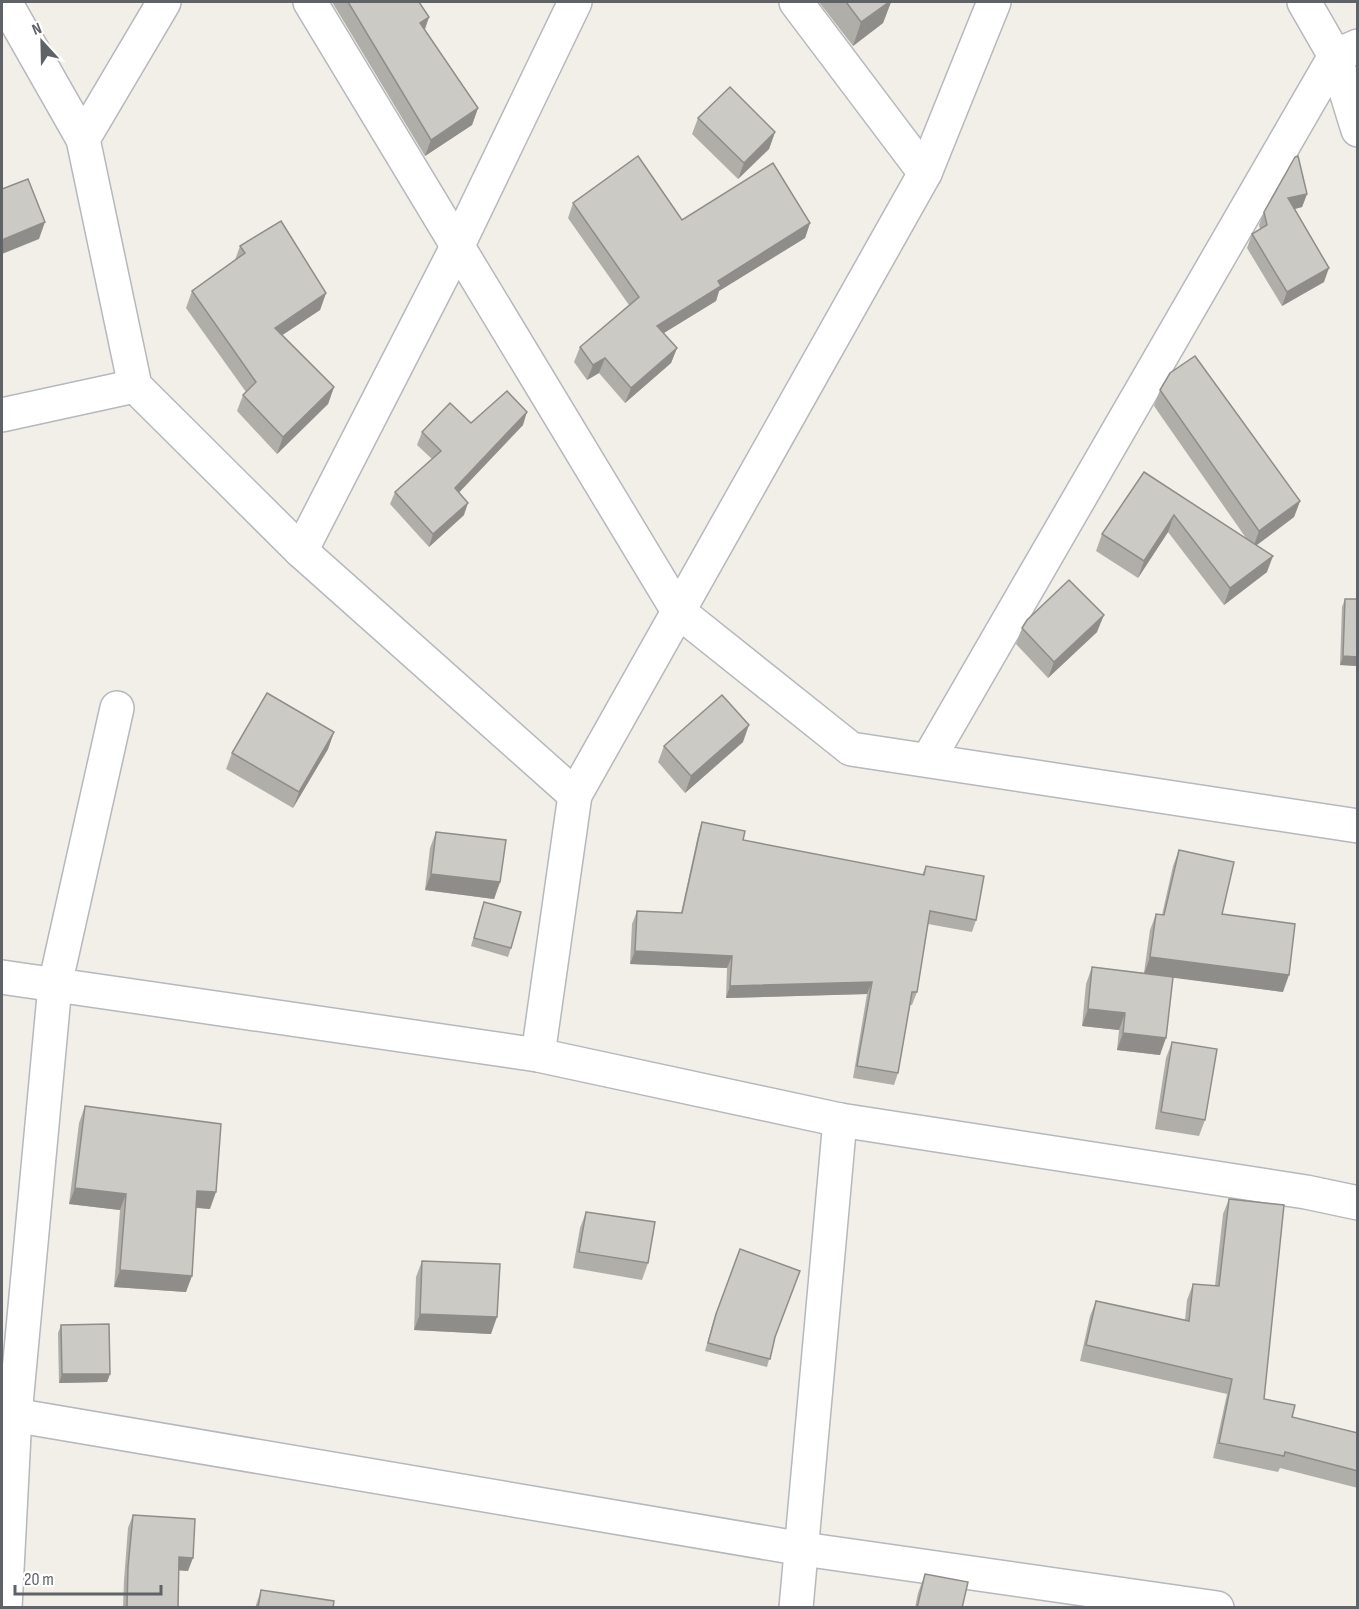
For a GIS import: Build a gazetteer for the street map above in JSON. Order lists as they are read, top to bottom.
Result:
{
  "scale_bar": "20 m",
  "north": "top"
}
